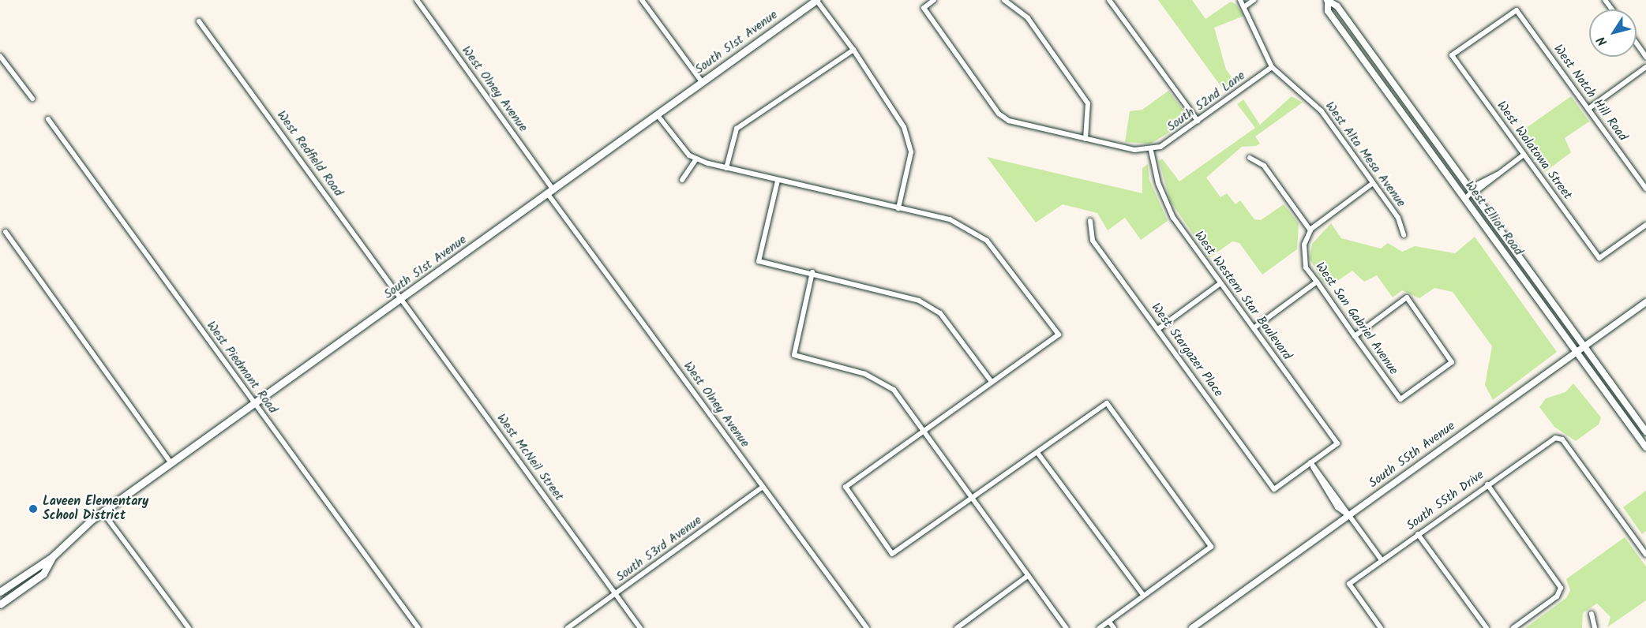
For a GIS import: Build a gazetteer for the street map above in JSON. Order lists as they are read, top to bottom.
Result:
{
  "streets": {
    "main road": ["South 51st Avenue", "West Elliot Road", "South 55th Avenue"],
    "street": [
      "West Olney Avenue",
      "West Notch Hill Road",
      "South 52nd Lane",
      "West Walatowa Street",
      "West Redfield Road",
      "West Alta Mesa Avenue",
      "West Western Star Boulevard",
      "West San Gabriel Avenue",
      "West Stargazer Place",
      "West Piedmont Road",
      "West McNeil Street",
      "South 55th Drive",
      "South 53rd Avenue"
    ]
  },
  "crossings": [
    ["South 51st Avenue", "West Olney Avenue"],
    ["South 51st Avenue", "West Redfield Road"],
    ["South 51st Avenue", "West Piedmont Road"],
    ["South 51st Avenue", "West McNeil Street"],
    ["West Olney Avenue", "South 53rd Avenue"],
    ["West Notch Hill Road", "West Walatowa Street"],
    ["South 52nd Lane", "West Alta Mesa Avenue"],
    ["South 52nd Lane", "West Western Star Boulevard"],
    ["West Redfield Road", "West McNeil Street"],
    ["West Elliot Road", "South 55th Avenue"],
    ["West Western Star Boulevard", "West Stargazer Place"],
    ["West McNeil Street", "South 53rd Avenue"]
  ],
  "places": ["Laveen Elementary School District"],
  "north": "bottom left"
}
